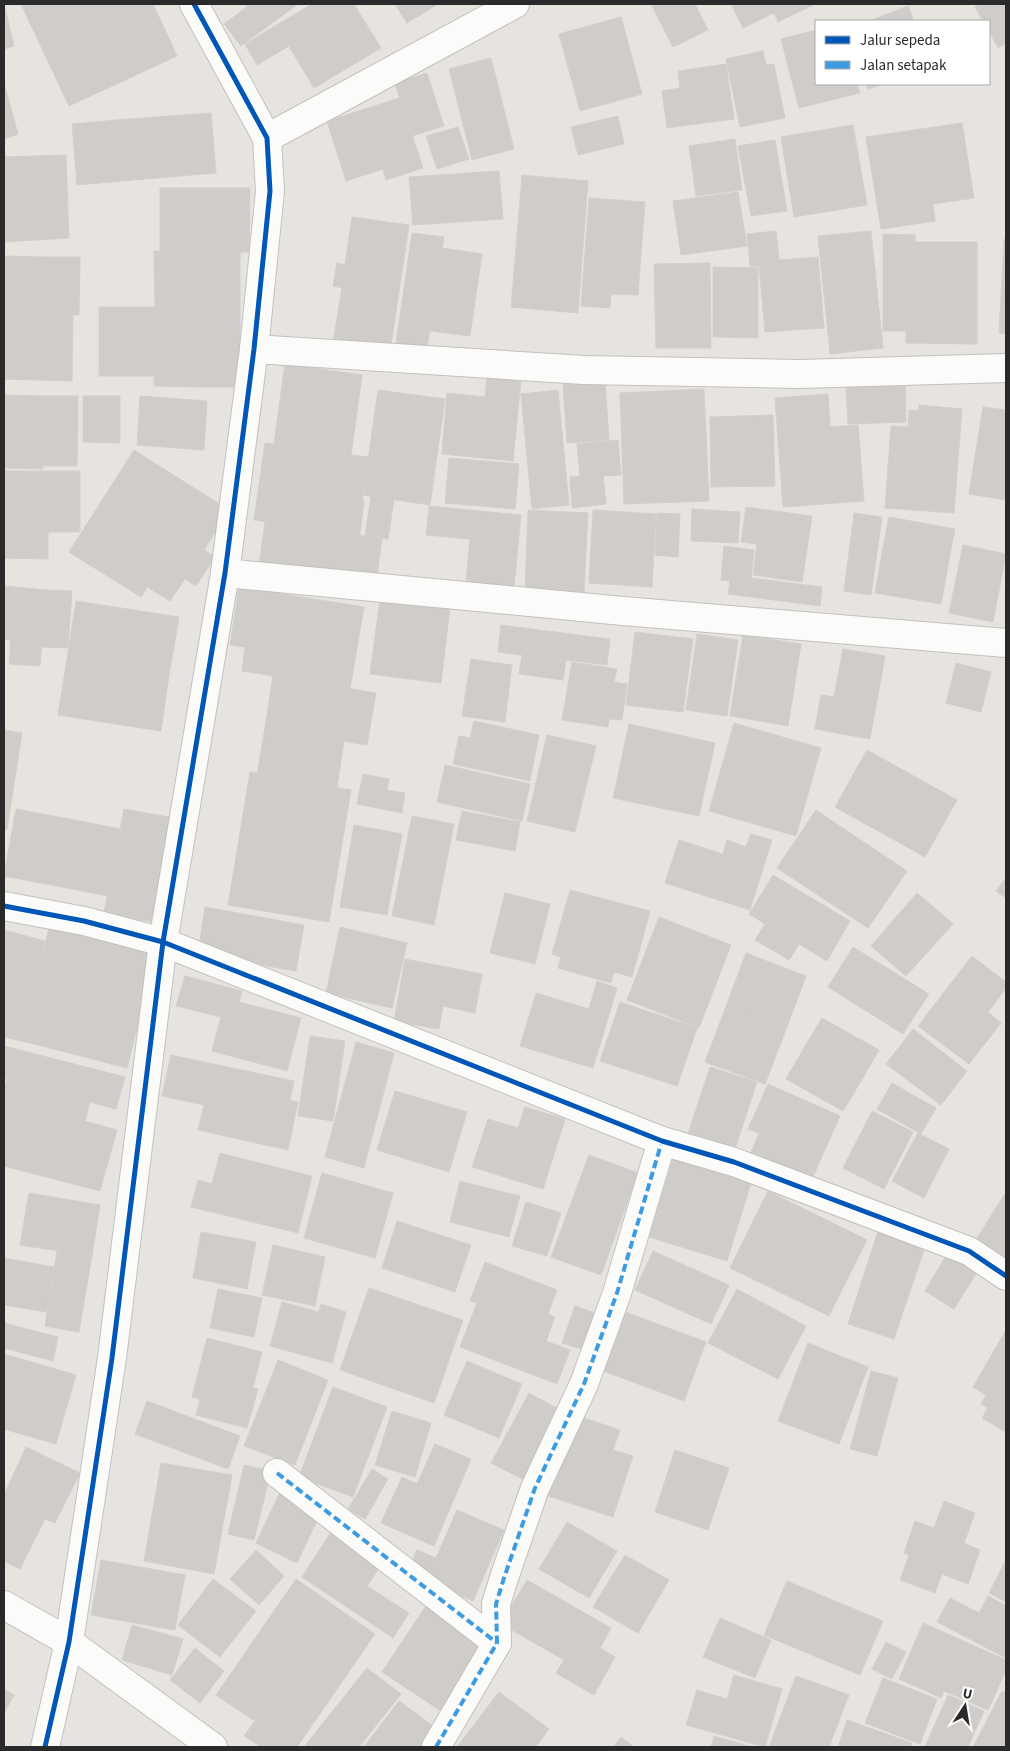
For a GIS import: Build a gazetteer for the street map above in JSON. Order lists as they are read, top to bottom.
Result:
{
  "legend": ["Jalur sepeda", "Jalan setapak"],
  "north": "top"
}
